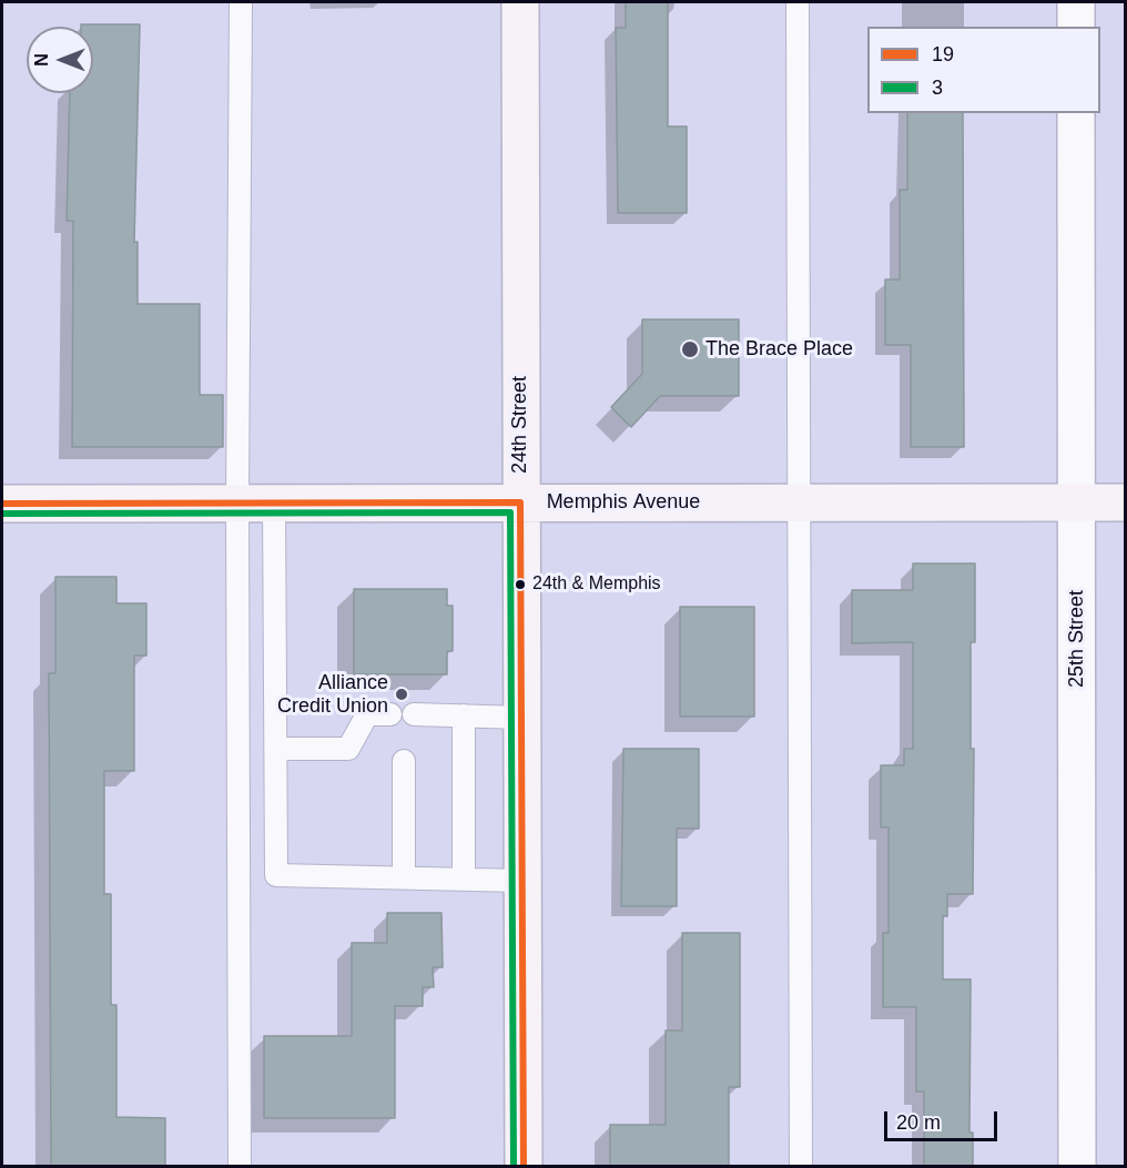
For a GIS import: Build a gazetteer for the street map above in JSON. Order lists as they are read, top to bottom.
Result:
{
  "streets": {
    "street": ["24th Street", "Memphis Avenue", "25th Street"]
  },
  "crossings": [
    ["24th Street", "Memphis Avenue"],
    ["Memphis Avenue", "25th Street"]
  ],
  "places": ["The Brace Place", "24th & Memphis", "Alliance Credit Union"],
  "lines": ["transit line 19", "transit line 3"],
  "legend": ["19", "3"],
  "scale_bar": "20 m",
  "north": "left"
}
